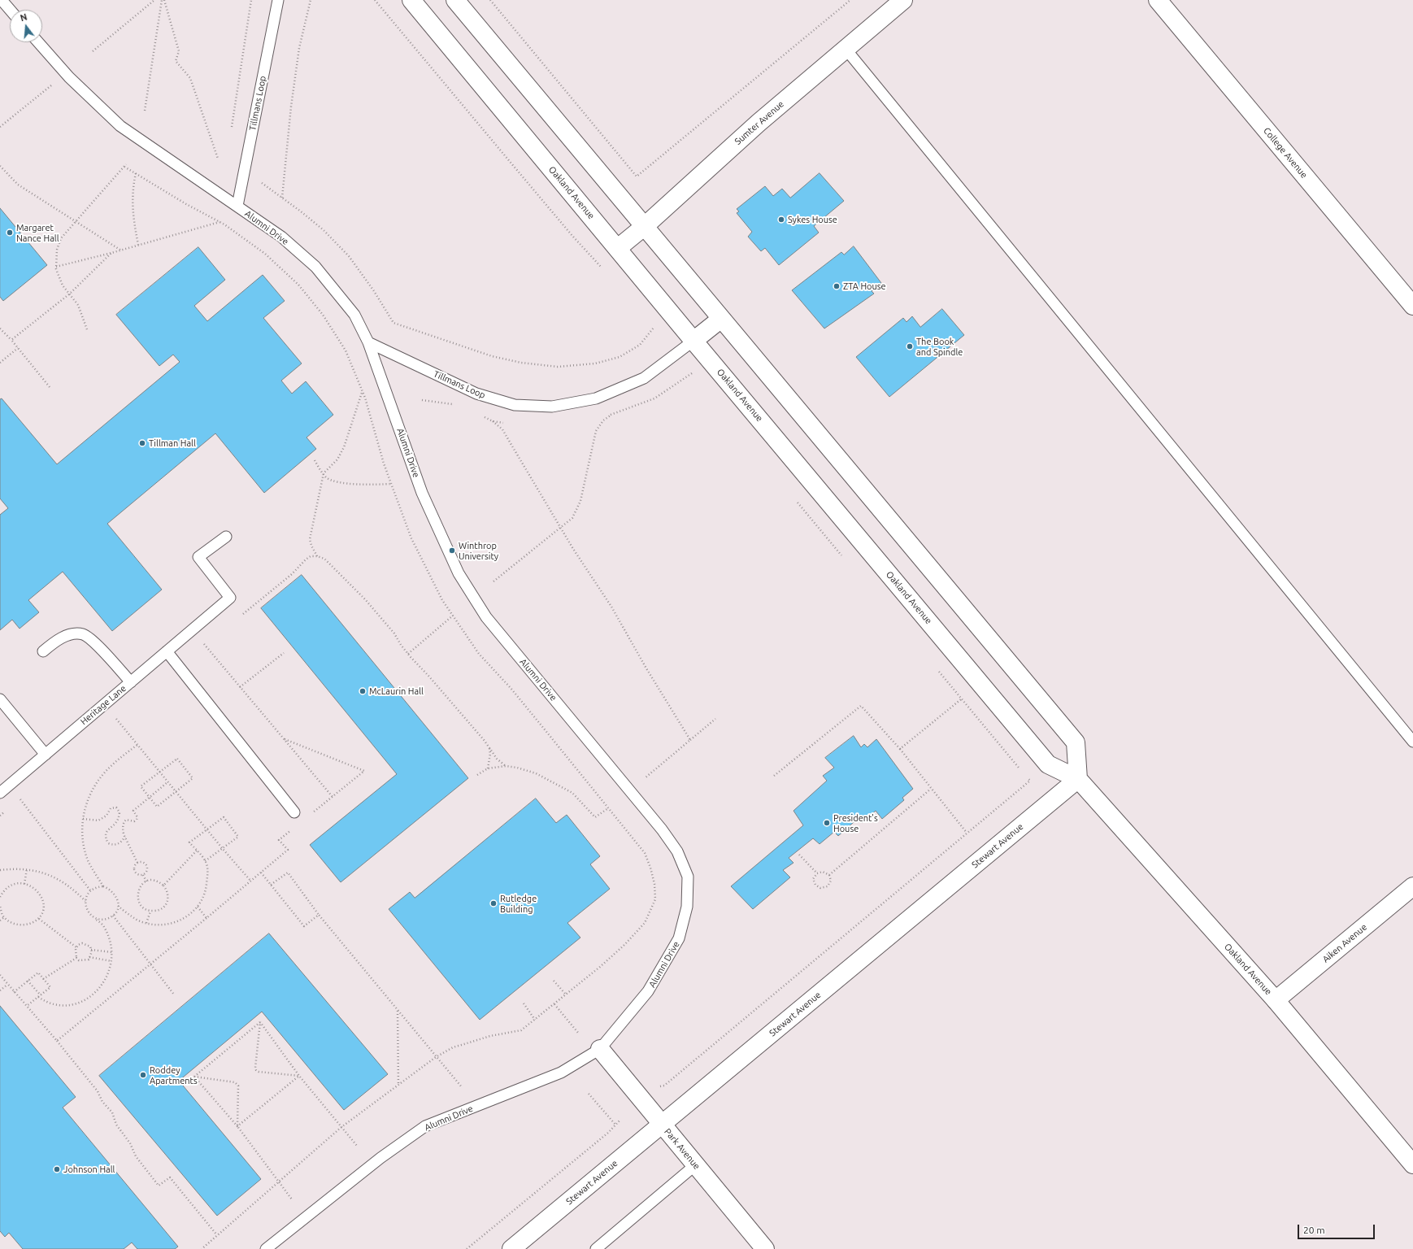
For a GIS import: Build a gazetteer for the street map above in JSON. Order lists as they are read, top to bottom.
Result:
{
  "streets": {
    "main road": [
      "Sumter Avenue",
      "College Avenue",
      "Oakland Avenue",
      "Stewart Avenue",
      "Aiken Avenue",
      "Park Avenue"
    ],
    "lane": ["Tillmans Loop", "Alumni Drive", "Heritage Lane"]
  },
  "crossings": [
    ["Tillmans Loop", "Oakland Avenue"],
    ["Tillmans Loop", "Alumni Drive"],
    ["Sumter Avenue", "Oakland Avenue"],
    ["Oakland Avenue", "Stewart Avenue"],
    ["Oakland Avenue", "Aiken Avenue"],
    ["Alumni Drive", "Park Avenue"],
    ["Stewart Avenue", "Park Avenue"]
  ],
  "places": [
    "Sykes House",
    "Margaret Nance Hall",
    "ZTA House",
    "The Book and Spindle",
    "Tillman Hall",
    "Winthrop University",
    "McLaurin Hall",
    "President's House",
    "Rutledge Building",
    "Roddey Apartments",
    "Johnson Hall"
  ],
  "scale_bar": "20 m",
  "north": "top"
}
